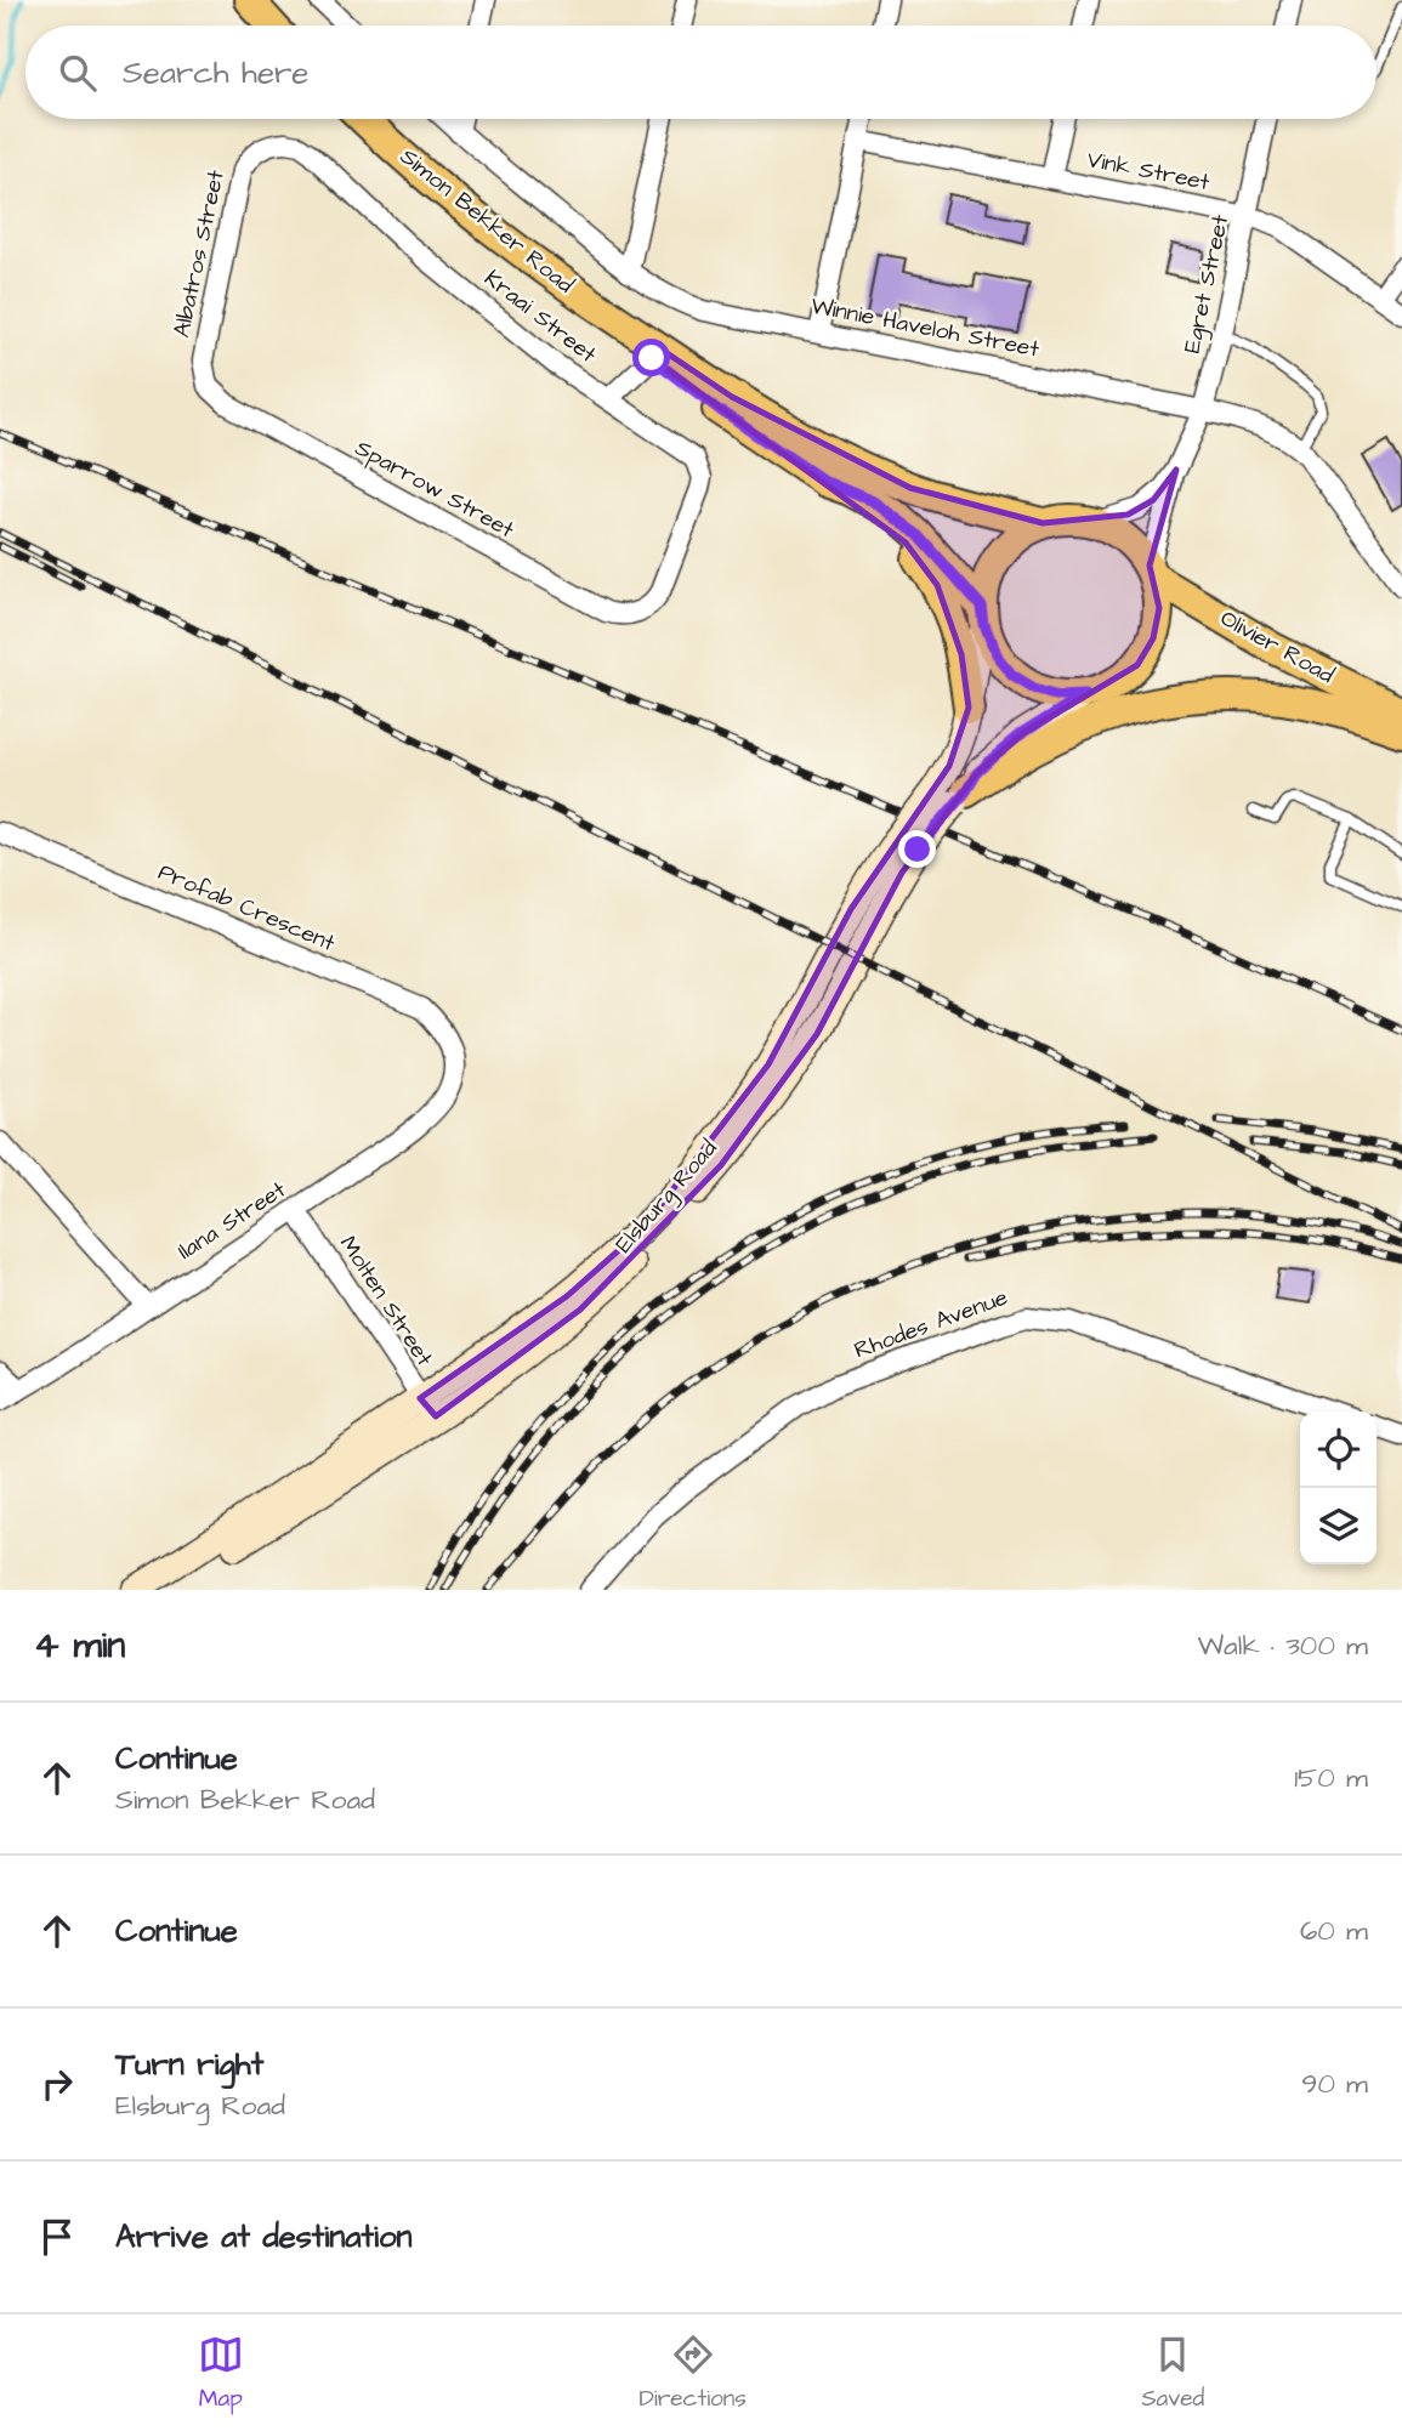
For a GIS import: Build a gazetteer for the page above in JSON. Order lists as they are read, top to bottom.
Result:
{
  "streets": {
    "main road": ["Simon Bekker Road", "Olivier Road", "Elsburg Road"],
    "street": [
      "Vink Street",
      "Albatros Street",
      "Egret Street",
      "Kraai Street",
      "Winnie Haveloh Street",
      "Sparrow Street",
      "Profab Crescent",
      "Ilana Street",
      "Molten Street",
      "Rhodes Avenue"
    ]
  },
  "crossings": [
    ["Vink Street", "Egret Street"],
    ["Simon Bekker Road", "Olivier Road"],
    ["Simon Bekker Road", "Elsburg Road"],
    ["Albatros Street", "Kraai Street"],
    ["Albatros Street", "Sparrow Street"],
    ["Egret Street", "Winnie Haveloh Street"],
    ["Kraai Street", "Sparrow Street"],
    ["Olivier Road", "Elsburg Road"],
    ["Profab Crescent", "Ilana Street"],
    ["Elsburg Road", "Molten Street"],
    ["Ilana Street", "Molten Street"]
  ],
  "page": {
    "search": "Search here",
    "heading": ["4 min", "Walk · 300 m"],
    "list": [
      ["Continue", "Simon Bekker Road", "150 m"],
      ["Continue", "60 m"],
      ["Turn right", "Elsburg Road", "90 m"],
      "Arrive at destination"
    ],
    "nav": ["Map", "Directions", "Saved"]
  }
}
